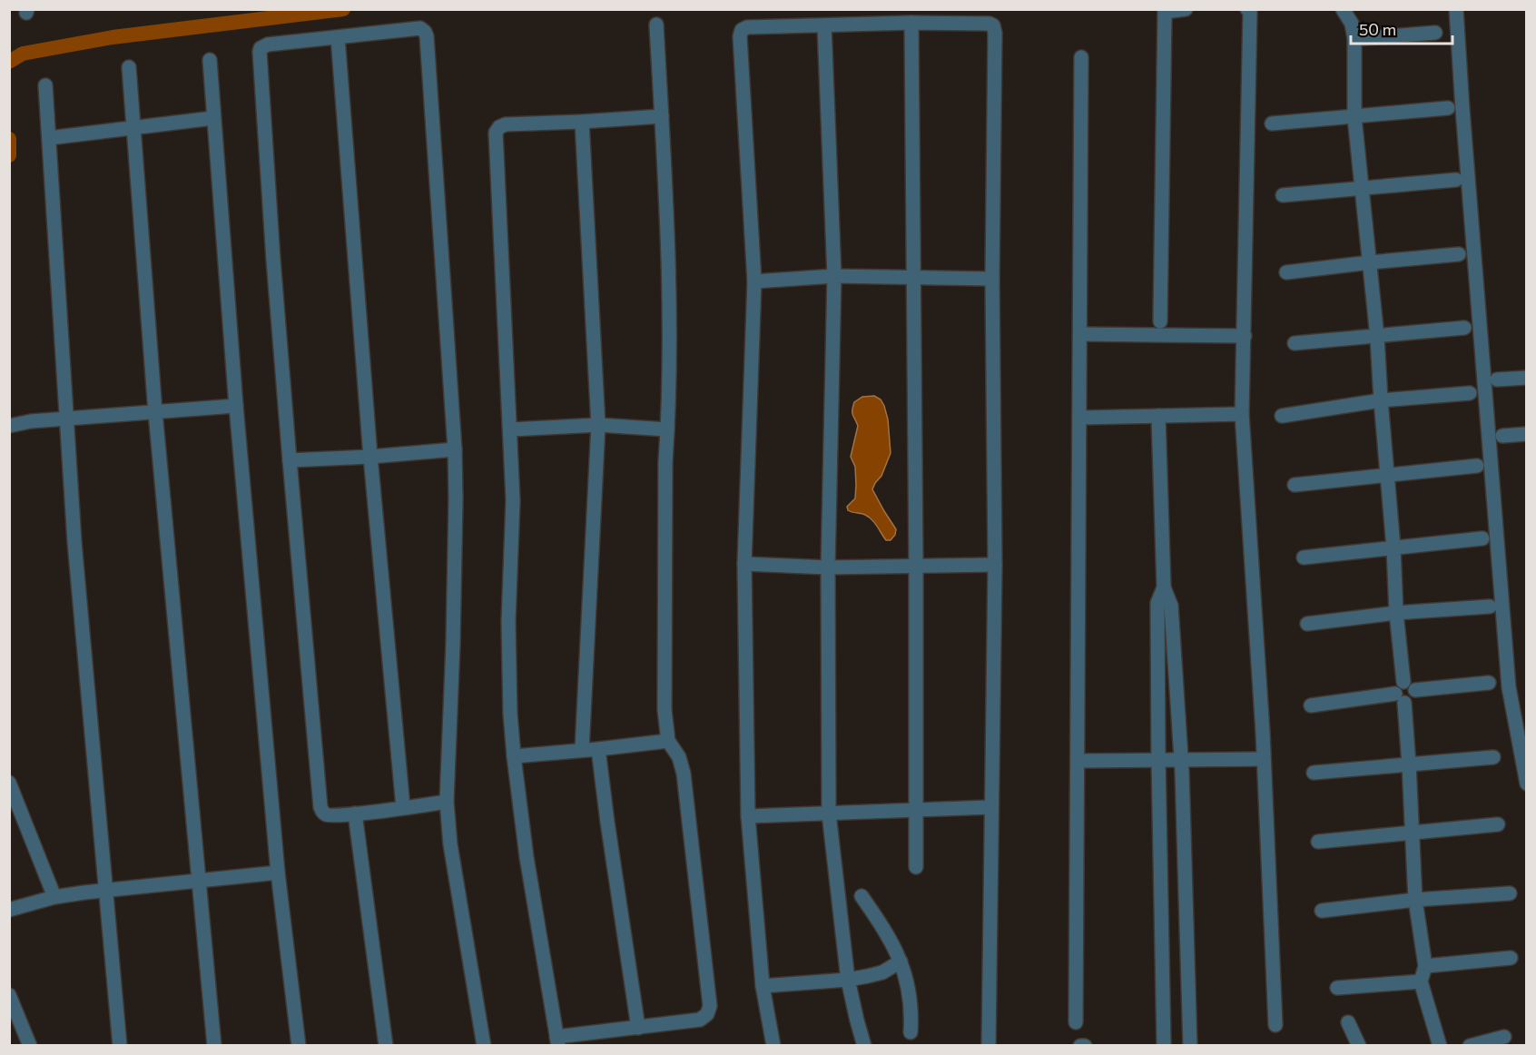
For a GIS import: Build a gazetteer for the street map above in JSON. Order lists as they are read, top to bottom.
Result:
{
  "scale_bar": "50 m"
}
